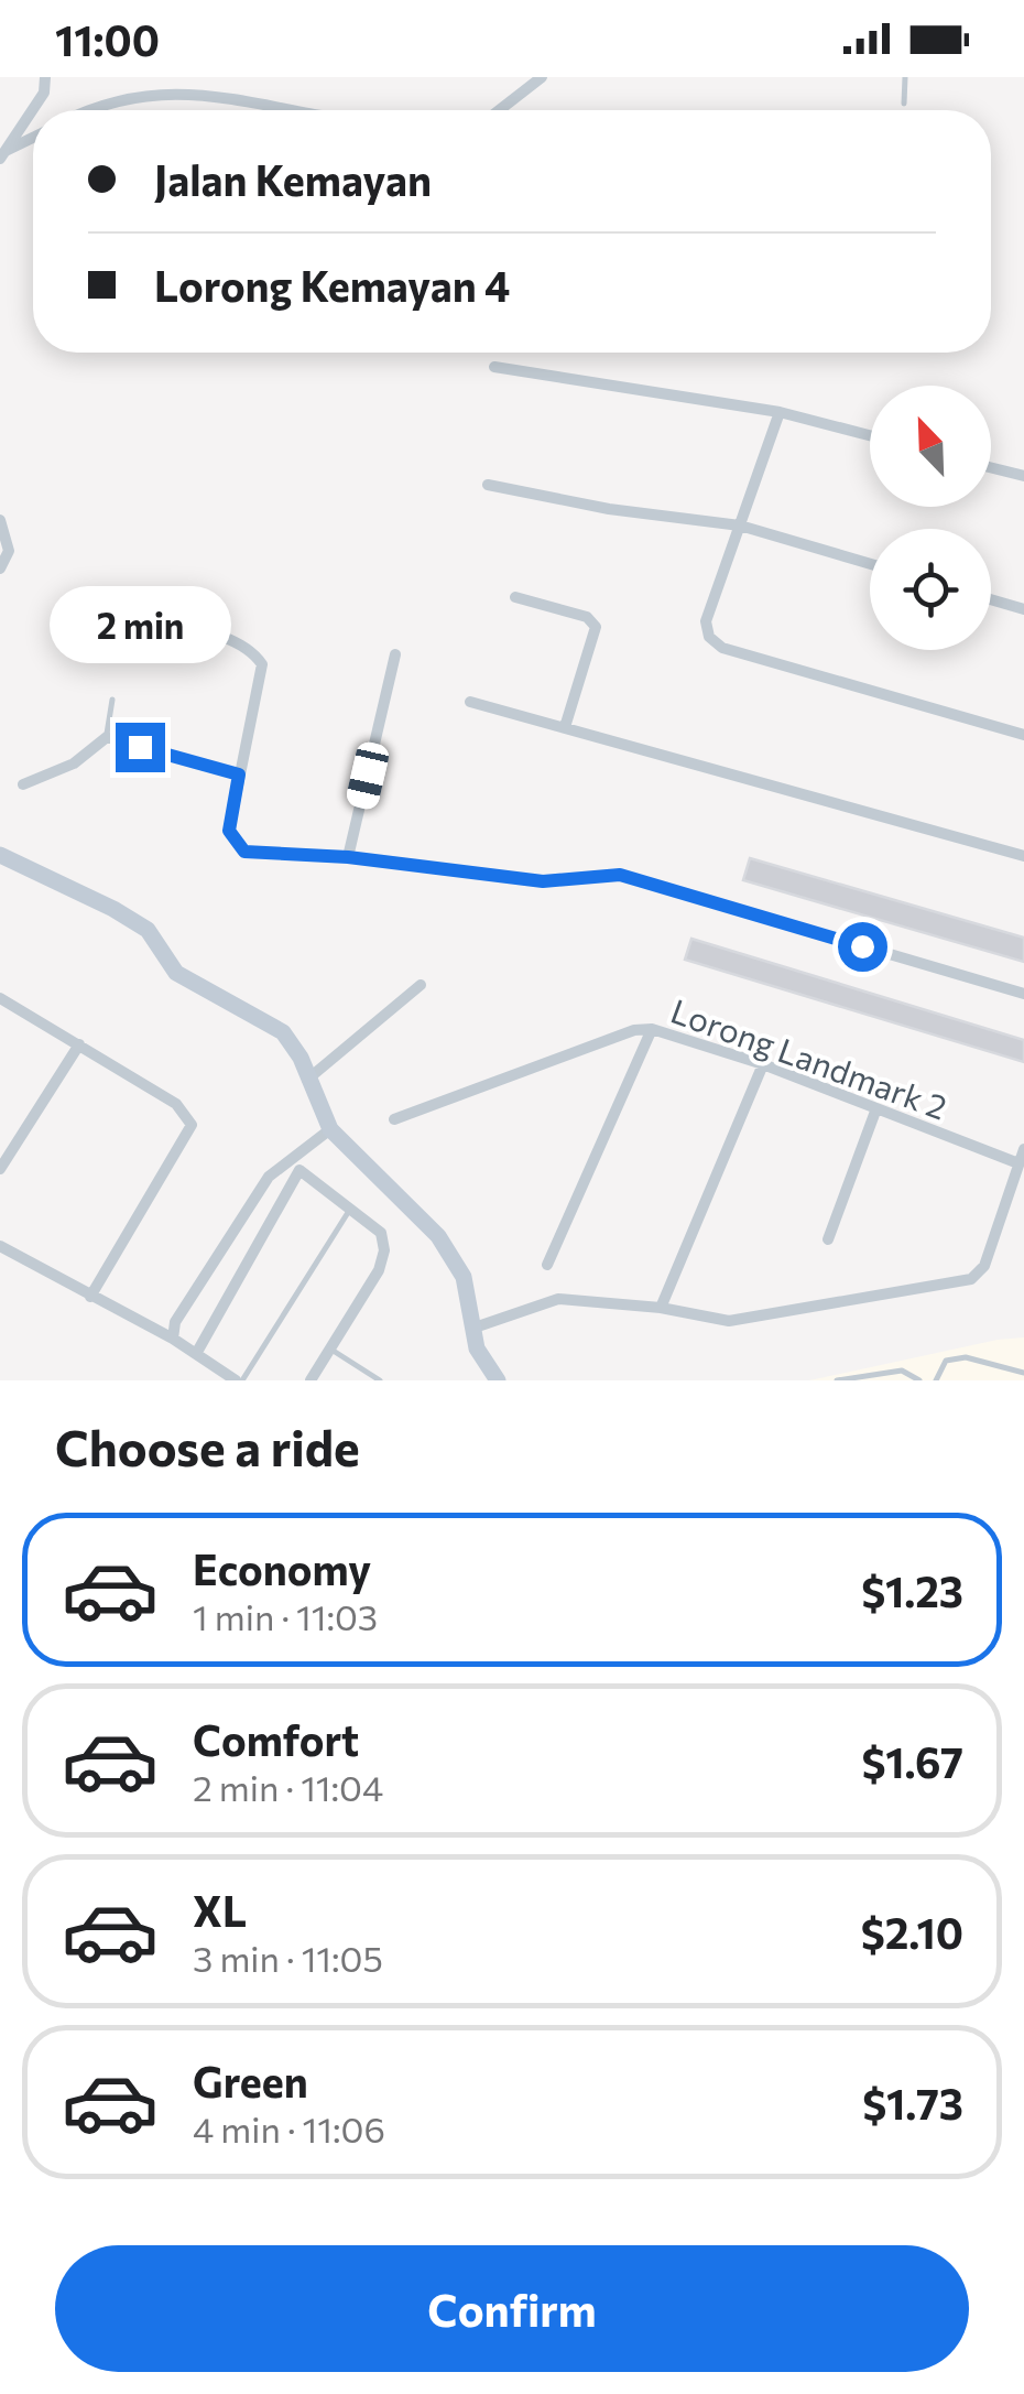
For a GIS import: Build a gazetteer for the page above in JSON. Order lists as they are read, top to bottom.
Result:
{
  "streets": {
    "street": ["Lorong Landmark 2"]
  },
  "north": "top left",
  "page": {
    "status": "11:00",
    "banner": ["Jalan Kemayan", "Lorong Kemayan 4"],
    "bubble": "2 min",
    "heading": "Choose a ride",
    "list": [
      {
        "name": "Economy",
        "note": "1 min · 11:03",
        "value": "$1.23"
      },
      {
        "name": "Comfort",
        "note": "2 min · 11:04",
        "value": "$1.67"
      },
      {
        "name": "XL",
        "note": "3 min · 11:05",
        "value": "$2.10"
      },
      {
        "name": "Green",
        "note": "4 min · 11:06",
        "value": "$1.73"
      }
    ],
    "buttons": "Confirm"
  }
}
